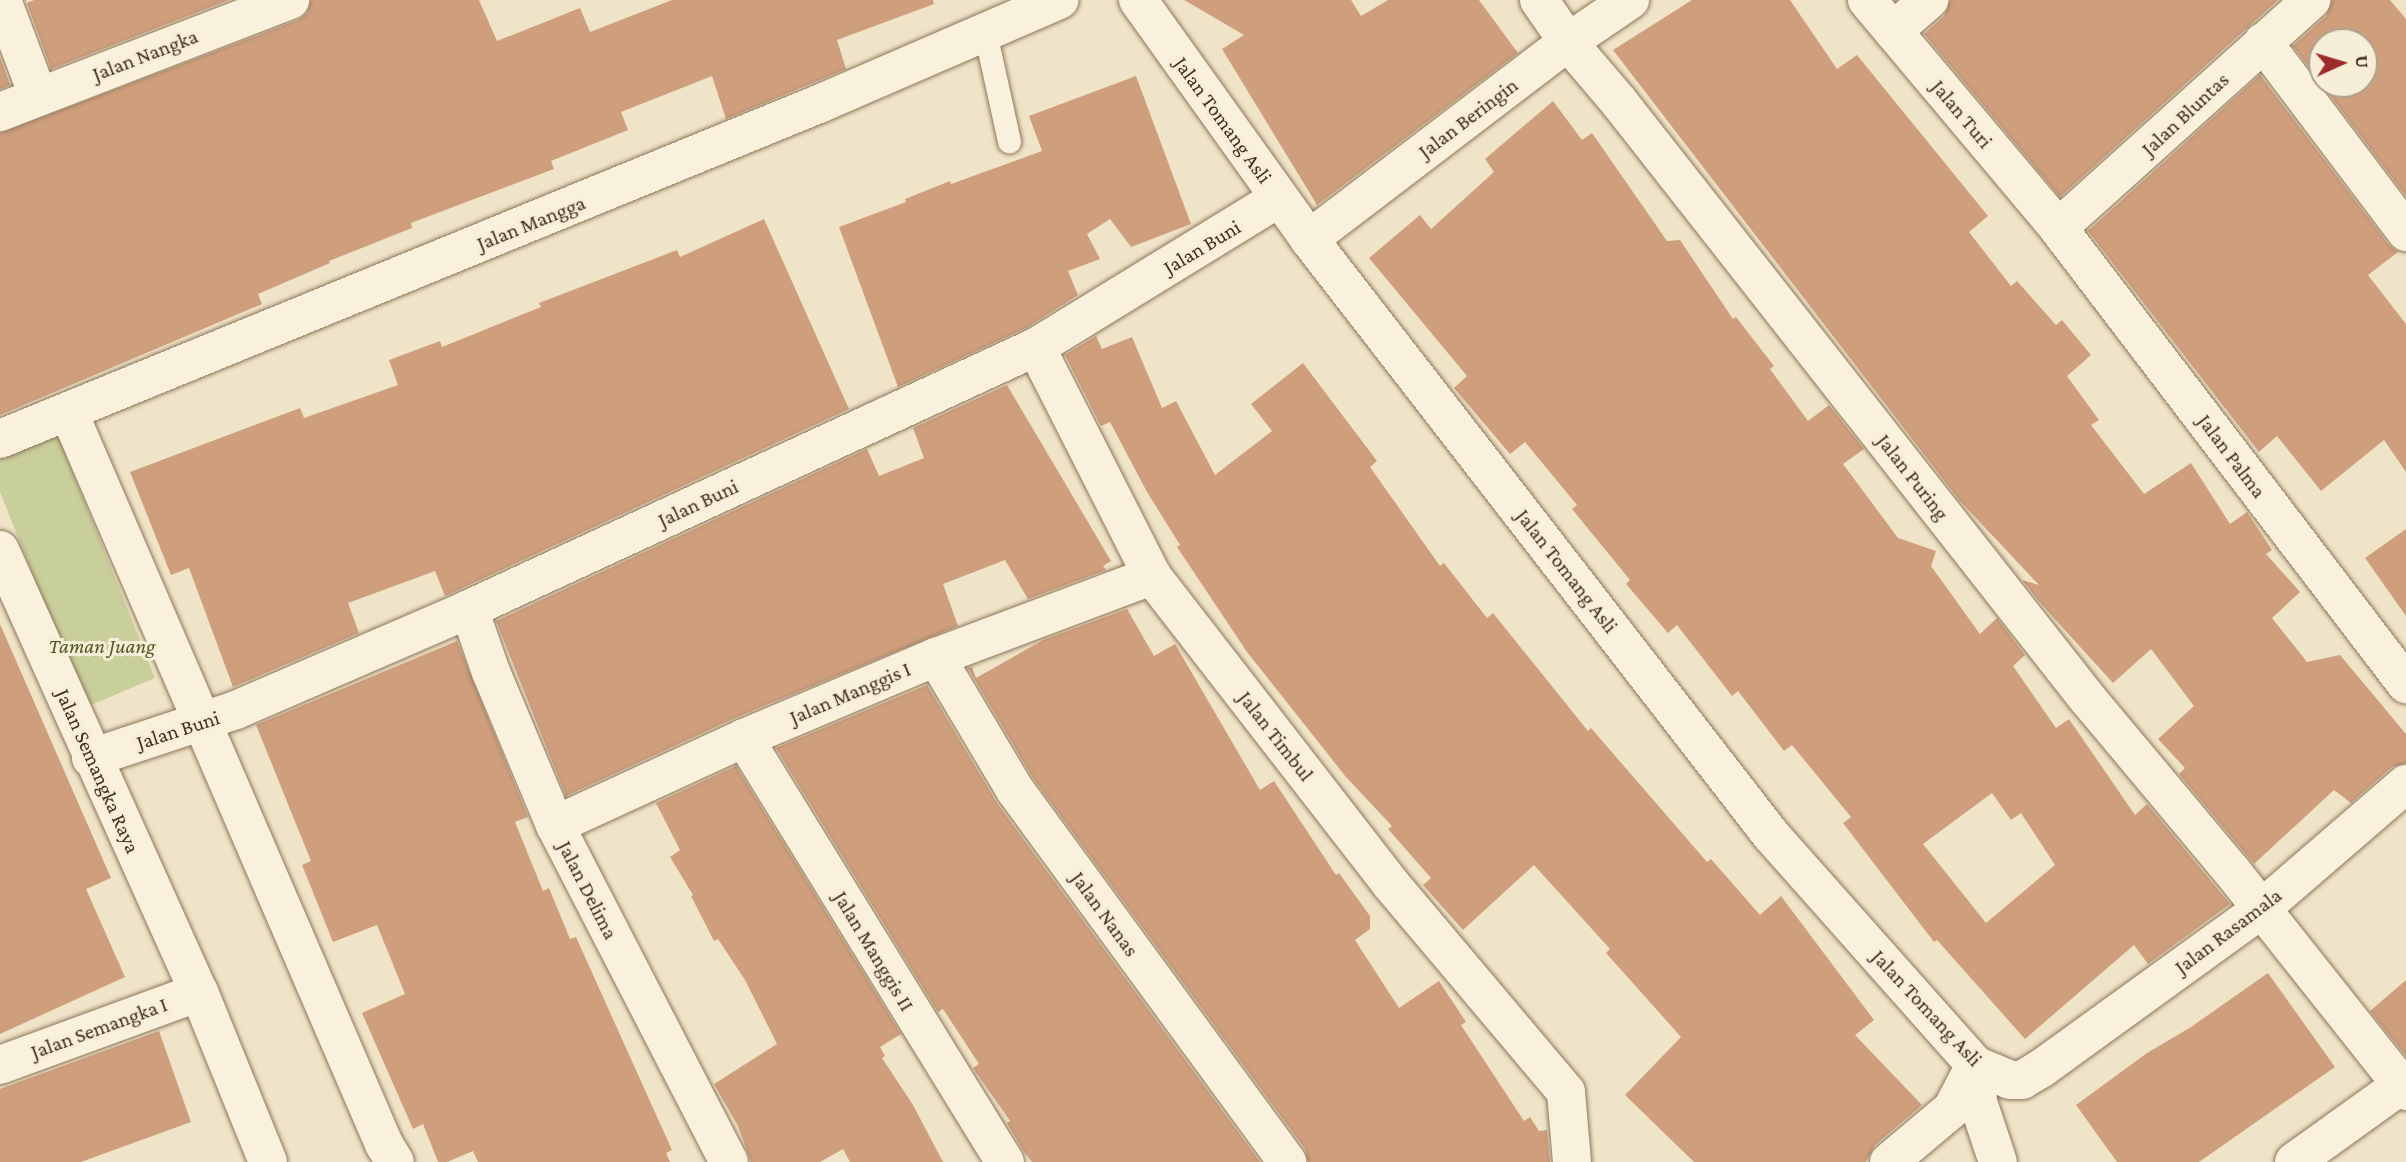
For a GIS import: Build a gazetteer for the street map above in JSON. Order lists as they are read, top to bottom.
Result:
{
  "streets": {
    "street": [
      "Jalan Nangka",
      "Jalan Turi",
      "Jalan Bluntas",
      "Jalan Beringin",
      "Jalan Tomang Asli",
      "Jalan Mangga",
      "Jalan Buni",
      "Jalan Palma",
      "Jalan Puring",
      "Jalan Manggis I",
      "Jalan Timbul",
      "Jalan Semangka Raya",
      "Jalan Delima",
      "Jalan Nanas",
      "Jalan Rasamala",
      "Jalan Manggis II",
      "Jalan Semangka I"
    ]
  },
  "crossings": [
    ["Jalan Turi", "Jalan Bluntas"],
    ["Jalan Turi", "Jalan Palma"],
    ["Jalan Bluntas", "Jalan Palma"],
    ["Jalan Beringin", "Jalan Tomang Asli"],
    ["Jalan Beringin", "Jalan Puring"],
    ["Jalan Tomang Asli", "Jalan Buni"],
    ["Jalan Tomang Asli", "Jalan Rasamala"],
    ["Jalan Buni", "Jalan Timbul"],
    ["Jalan Buni", "Jalan Semangka Raya"],
    ["Jalan Buni", "Jalan Delima"],
    ["Jalan Puring", "Jalan Rasamala"],
    ["Jalan Manggis I", "Jalan Timbul"],
    ["Jalan Manggis I", "Jalan Delima"],
    ["Jalan Manggis I", "Jalan Nanas"],
    ["Jalan Manggis I", "Jalan Manggis II"],
    ["Jalan Semangka Raya", "Jalan Semangka I"]
  ],
  "parks": ["Taman Juang"],
  "north": "right"
}
